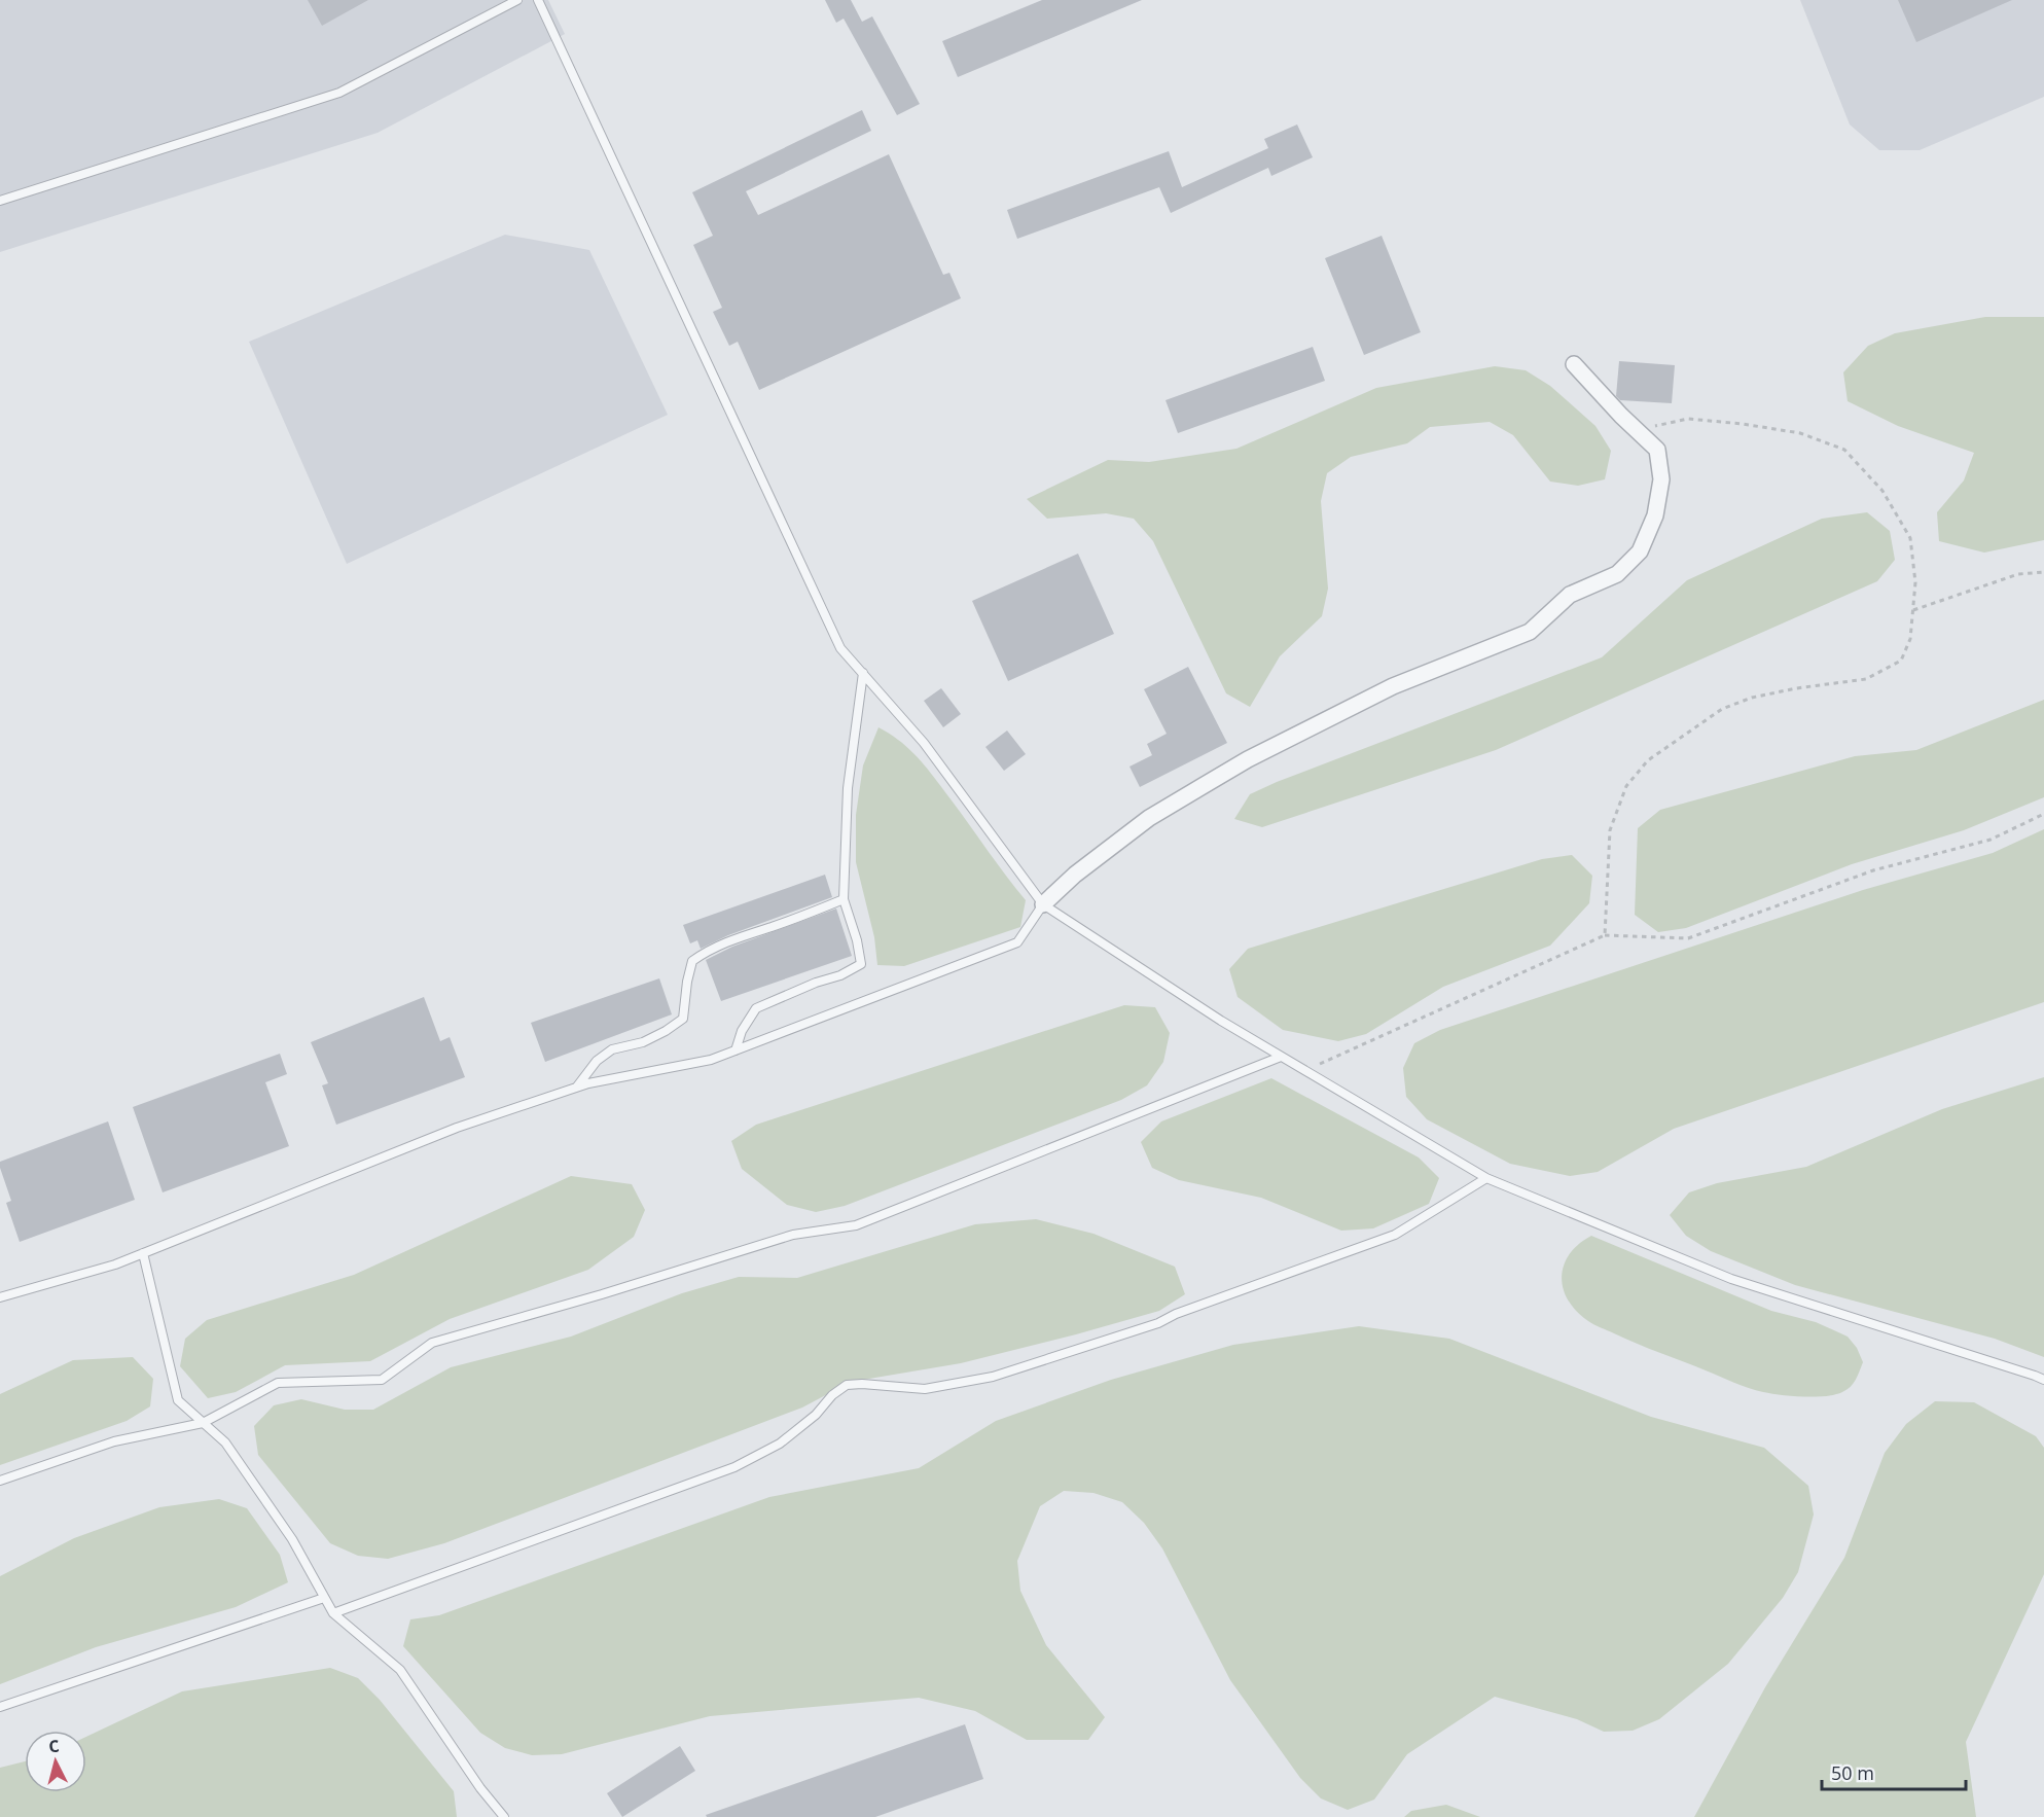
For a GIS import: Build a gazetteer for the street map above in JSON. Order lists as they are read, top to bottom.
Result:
{
  "scale_bar": "50 m",
  "north": "top"
}
